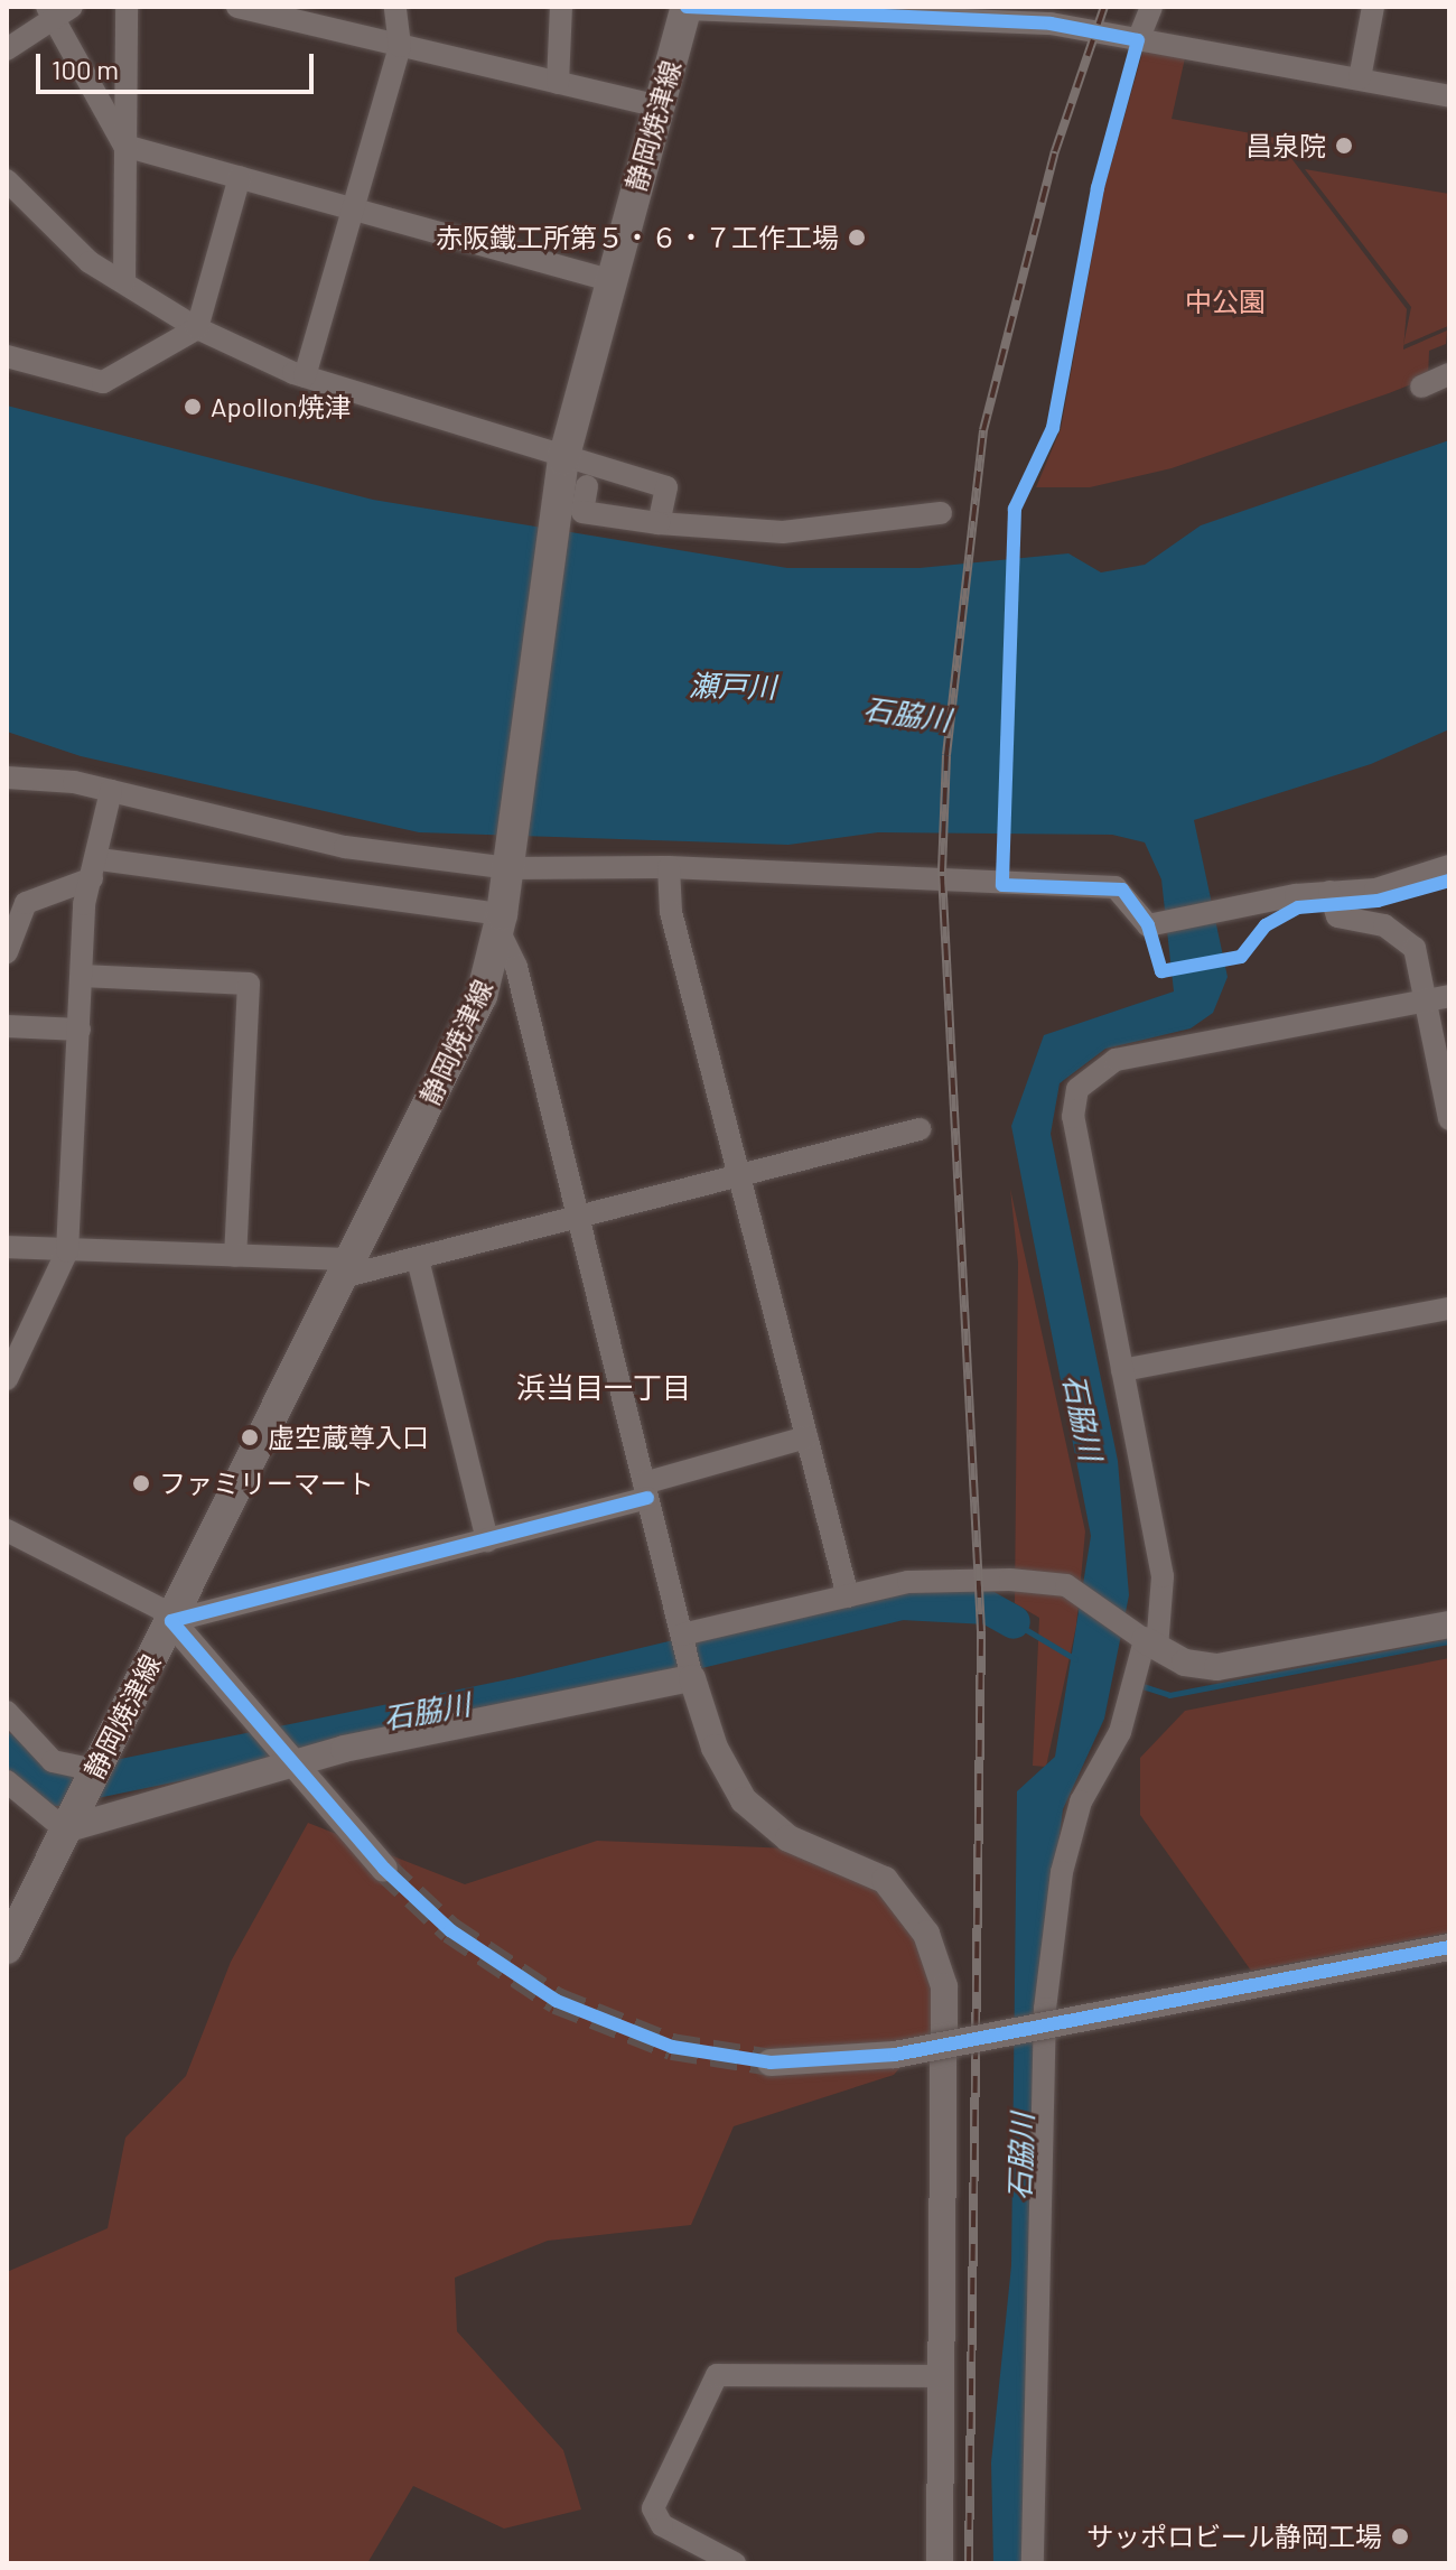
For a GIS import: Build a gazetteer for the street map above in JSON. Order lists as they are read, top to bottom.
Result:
{
  "streets": {
    "main road": ["静岡焼津線"]
  },
  "districts": ["浜当目一丁目"],
  "water": ["瀬戸川", "石脇川"],
  "parks": ["中公園"],
  "places": [
    "昌泉院",
    "赤阪鐵工所第５・６・７工作工場",
    "Apollon焼津",
    "虚空蔵尊入口",
    "ファミリーマート",
    "サッポロビール静岡工場"
  ],
  "scale_bar": "100 m"
}
